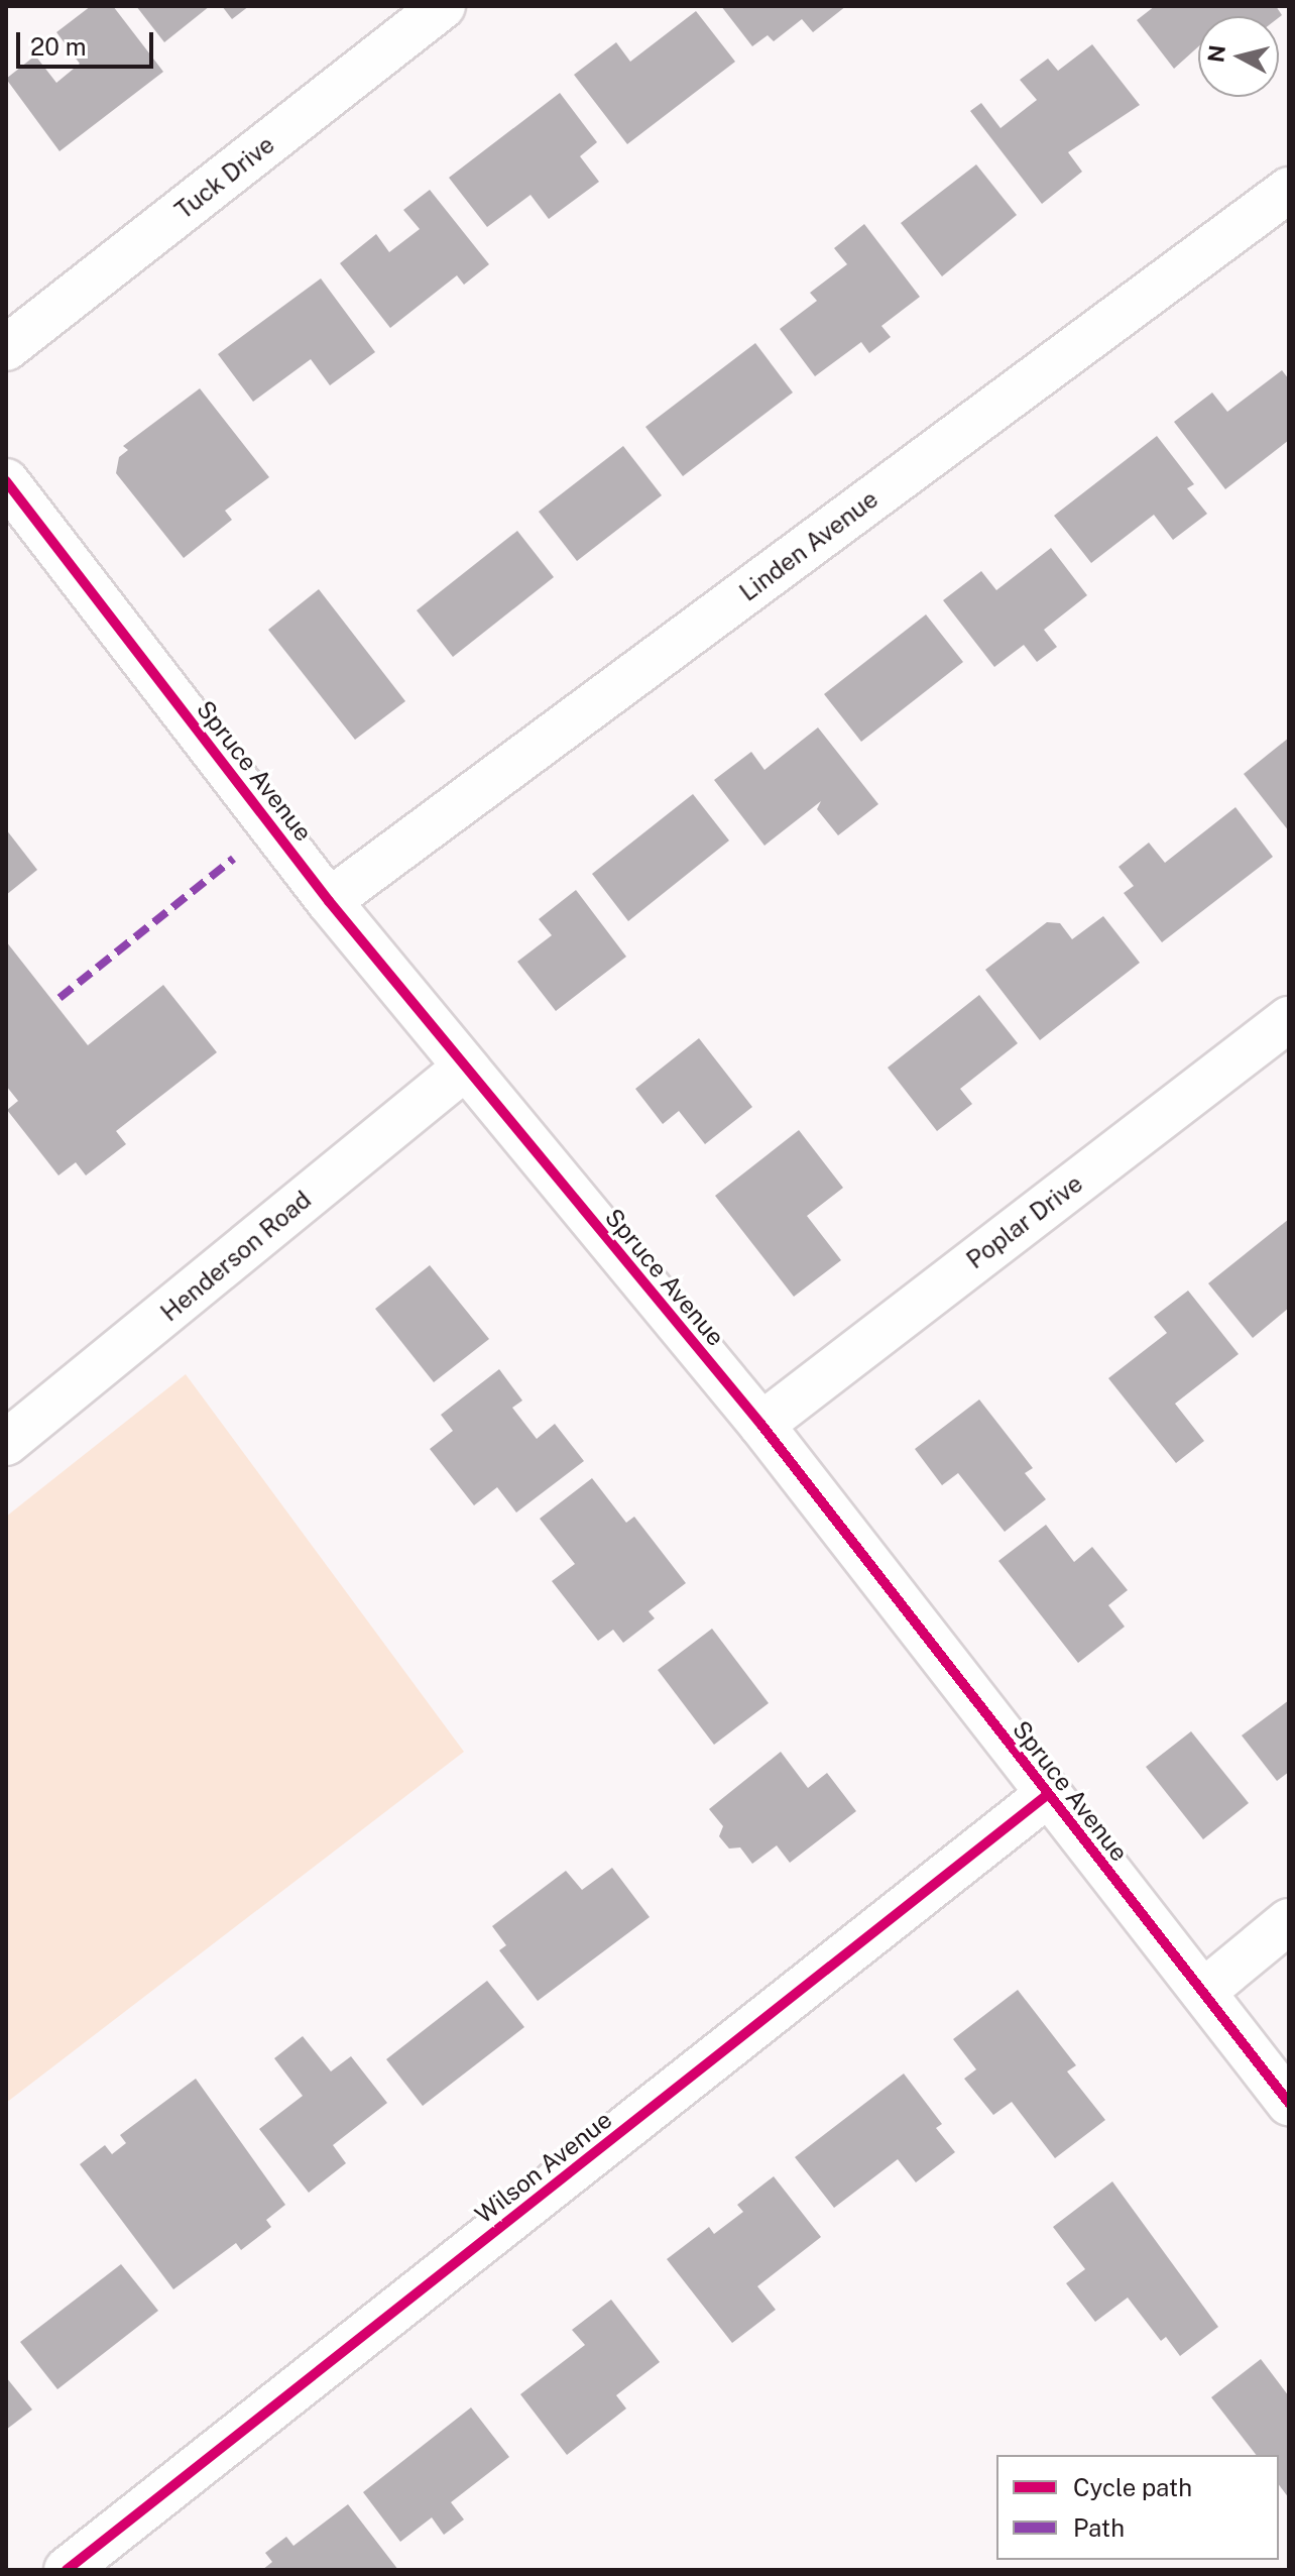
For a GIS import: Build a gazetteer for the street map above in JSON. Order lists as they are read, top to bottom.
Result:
{
  "streets": {
    "street": [
      "Tuck Drive",
      "Linden Avenue",
      "Spruce Avenue",
      "Poplar Drive",
      "Henderson Road",
      "Wilson Avenue"
    ]
  },
  "crossings": [
    ["Linden Avenue", "Spruce Avenue"],
    ["Spruce Avenue", "Poplar Drive"],
    ["Spruce Avenue", "Henderson Road"],
    ["Spruce Avenue", "Wilson Avenue"]
  ],
  "legend": ["Cycle path", "Path"],
  "scale_bar": "20 m",
  "north": "left"
}
